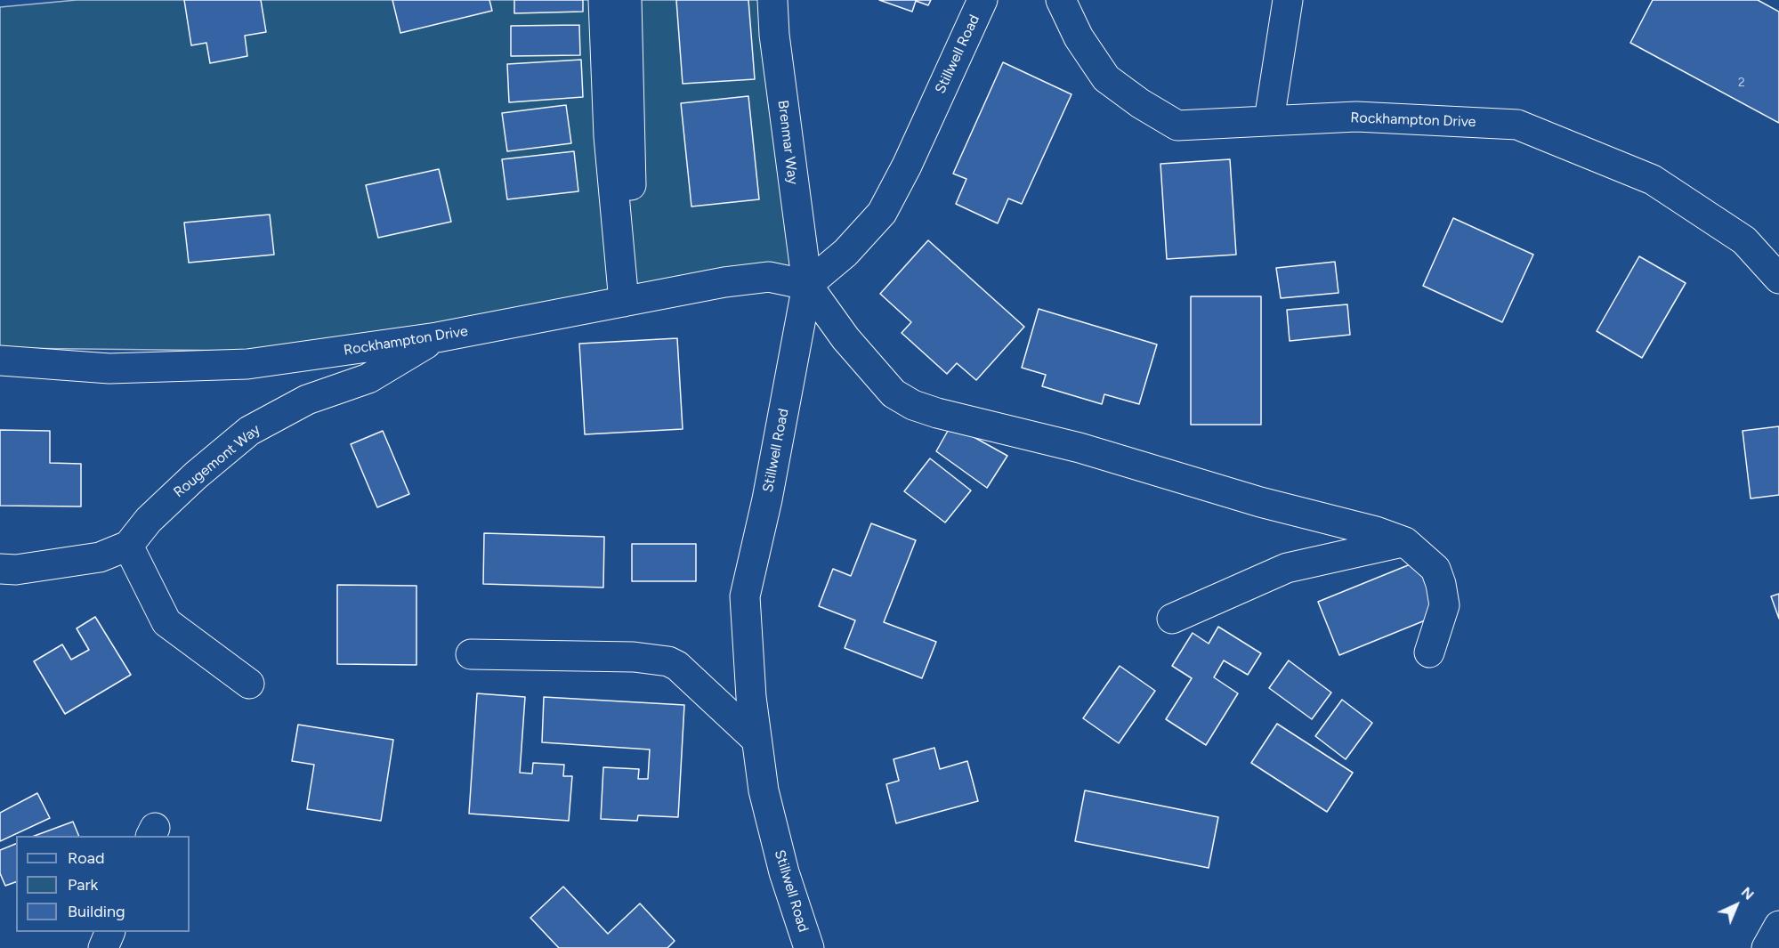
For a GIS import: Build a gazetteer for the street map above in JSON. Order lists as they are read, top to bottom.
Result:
{
  "streets": {
    "street": [
      "Stillwell Road",
      "Rockhampton Drive",
      "Brenmar Way",
      "Rougemont Way"
    ]
  },
  "crossings": [
    ["Stillwell Road", "Rockhampton Drive"],
    ["Stillwell Road", "Brenmar Way"],
    ["Rockhampton Drive", "Brenmar Way"],
    ["Rockhampton Drive", "Rougemont Way"]
  ],
  "house_numbers": ["2"],
  "legend": ["Road", "Park", "Building"],
  "north": "top right"
}
